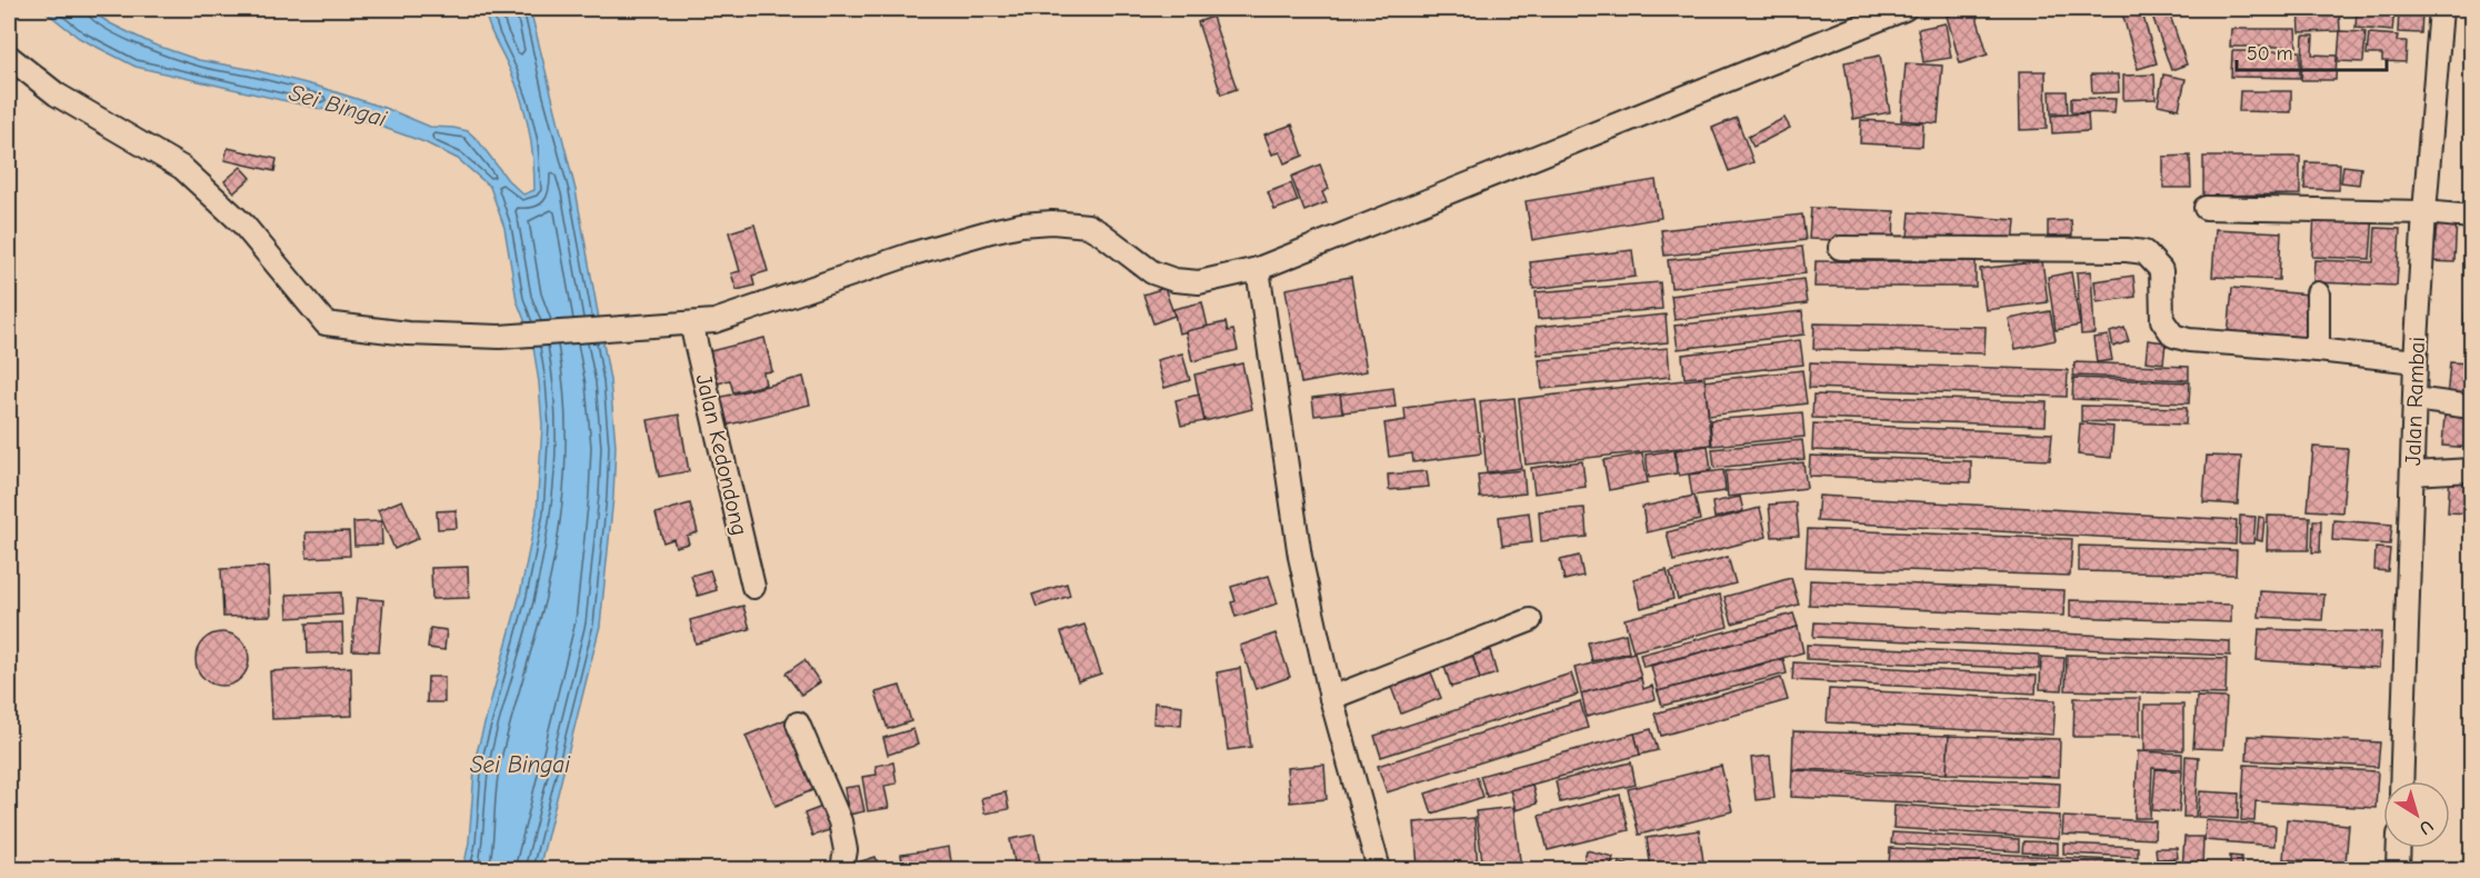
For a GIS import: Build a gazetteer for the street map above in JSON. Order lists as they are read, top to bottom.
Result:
{
  "streets": {
    "street": ["Jalan Rambai", "Jalan Kedondong"]
  },
  "water": ["Sei Bingai"],
  "scale_bar": "50 m",
  "north": "bottom right"
}
